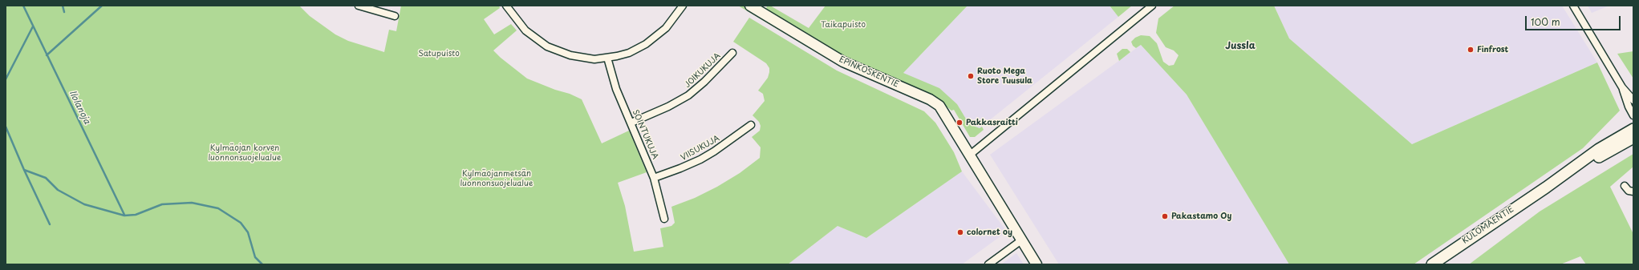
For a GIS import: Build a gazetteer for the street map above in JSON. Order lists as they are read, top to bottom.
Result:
{
  "streets": {
    "main road": ["KULOMÄENTIE"],
    "street": [
      "JOIKUKUJA",
      "EPINKOSKENTIE",
      "SOINTUKUJA",
      "VIISUKUJA"
    ]
  },
  "crossings": [
    ["JOIKUKUJA", "SOINTUKUJA"],
    ["SOINTUKUJA", "VIISUKUJA"]
  ],
  "districts": ["Jussla"],
  "water": ["Ilolanoja"],
  "parks": [
    "Taikapuisto",
    "Satupuisto",
    "Kylmäojan korven luonnonsuojelualue",
    "Kylmäojanmetsän luonnonsuojelualue"
  ],
  "places": [
    "Finfrost",
    "Ruoto Mega Store Tuusula",
    "Pakkasraitti",
    "Pakastamo Oy",
    "colornet oy"
  ],
  "scale_bar": "100 m"
}
